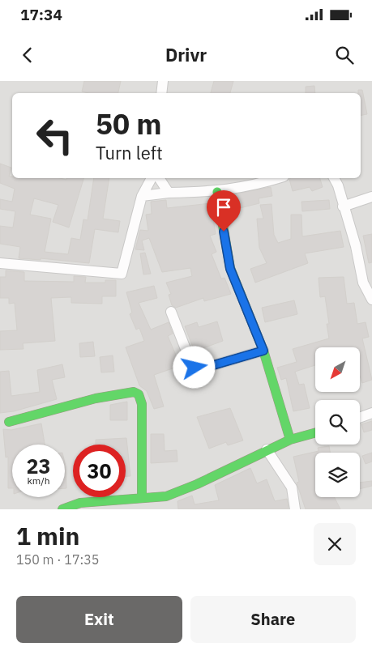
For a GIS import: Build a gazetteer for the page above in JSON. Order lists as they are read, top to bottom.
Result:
{
  "north": "bottom left",
  "page": {
    "status": "17:34",
    "header": "Drivr",
    "turn": ["50 m", "Turn left"],
    "speed": "23 km/h",
    "limit": "30",
    "heading": ["1 min", "150 m · 17:35"],
    "buttons": ["Exit", "Share"]
  }
}
